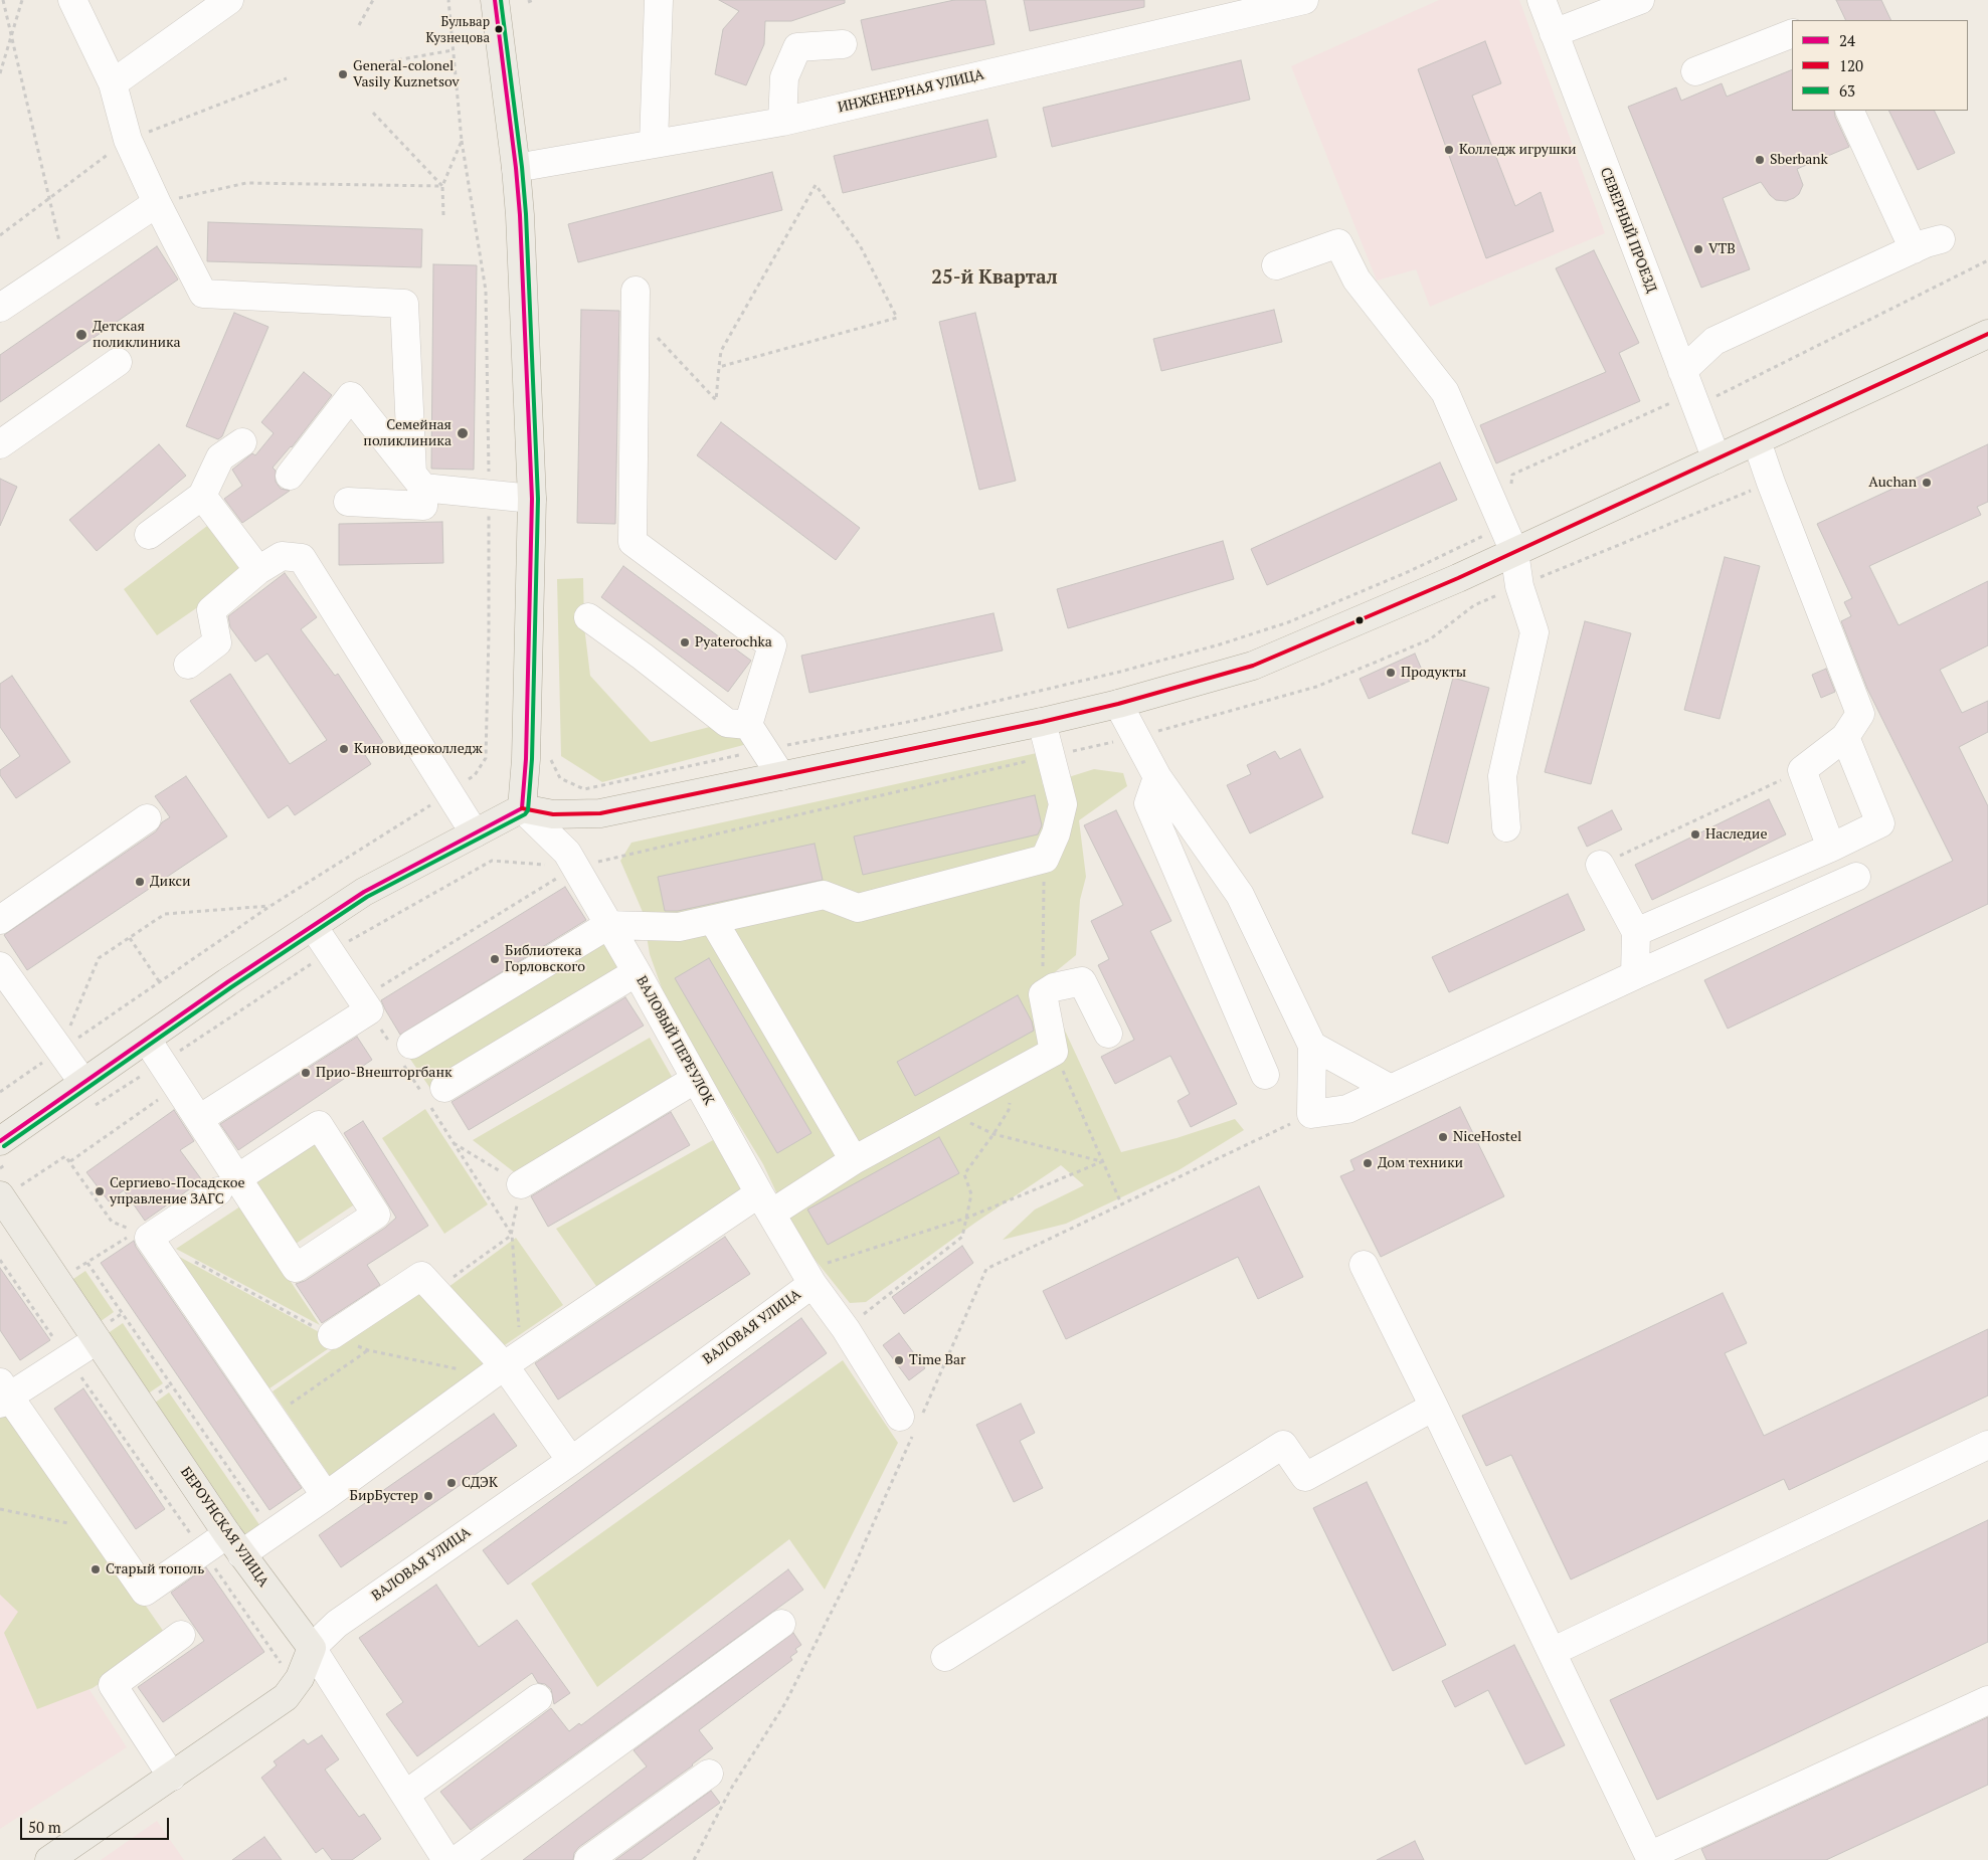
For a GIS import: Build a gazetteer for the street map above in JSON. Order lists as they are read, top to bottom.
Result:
{
  "streets": {
    "main road": ["ВАЛОВАЯ УЛИЦА", "БЕРОУНСКАЯ УЛИЦА"],
    "street": ["ИНЖЕНЕРНАЯ УЛИЦА", "СЕВЕРНЫЙ ПРОЕЗД", "ВАЛОВЫЙ ПЕРЕУЛОК"]
  },
  "crossings": [
    ["ВАЛОВЫЙ ПЕРЕУЛОК", "ВАЛОВАЯ УЛИЦА"],
    ["ВАЛОВАЯ УЛИЦА", "БЕРОУНСКАЯ УЛИЦА"]
  ],
  "districts": ["25-й Квартал"],
  "places": [
    "Бульвар Кузнецова",
    "General-colonel Vasily Kuznetsov",
    "Колледж игрушки",
    "Sberbank",
    "VTB",
    "Детская поликлиника",
    "Семейная поликлиника",
    "Auchan",
    "Pyaterochka",
    "Продукты",
    "Киновидеоколледж",
    "Наследие",
    "Дикси",
    "Библиотека Горловского",
    "Прио-Внешторгбанк",
    "NiceHostel",
    "Дом техники",
    "Сергиево-Посадское управление ЗАГС",
    "Time Bar",
    "СДЭК",
    "БирБустер",
    "Старый тополь"
  ],
  "lines": ["transit line 24", "transit line 63", "transit line 120"],
  "legend": ["24", "120", "63"],
  "scale_bar": "50 m"
}
